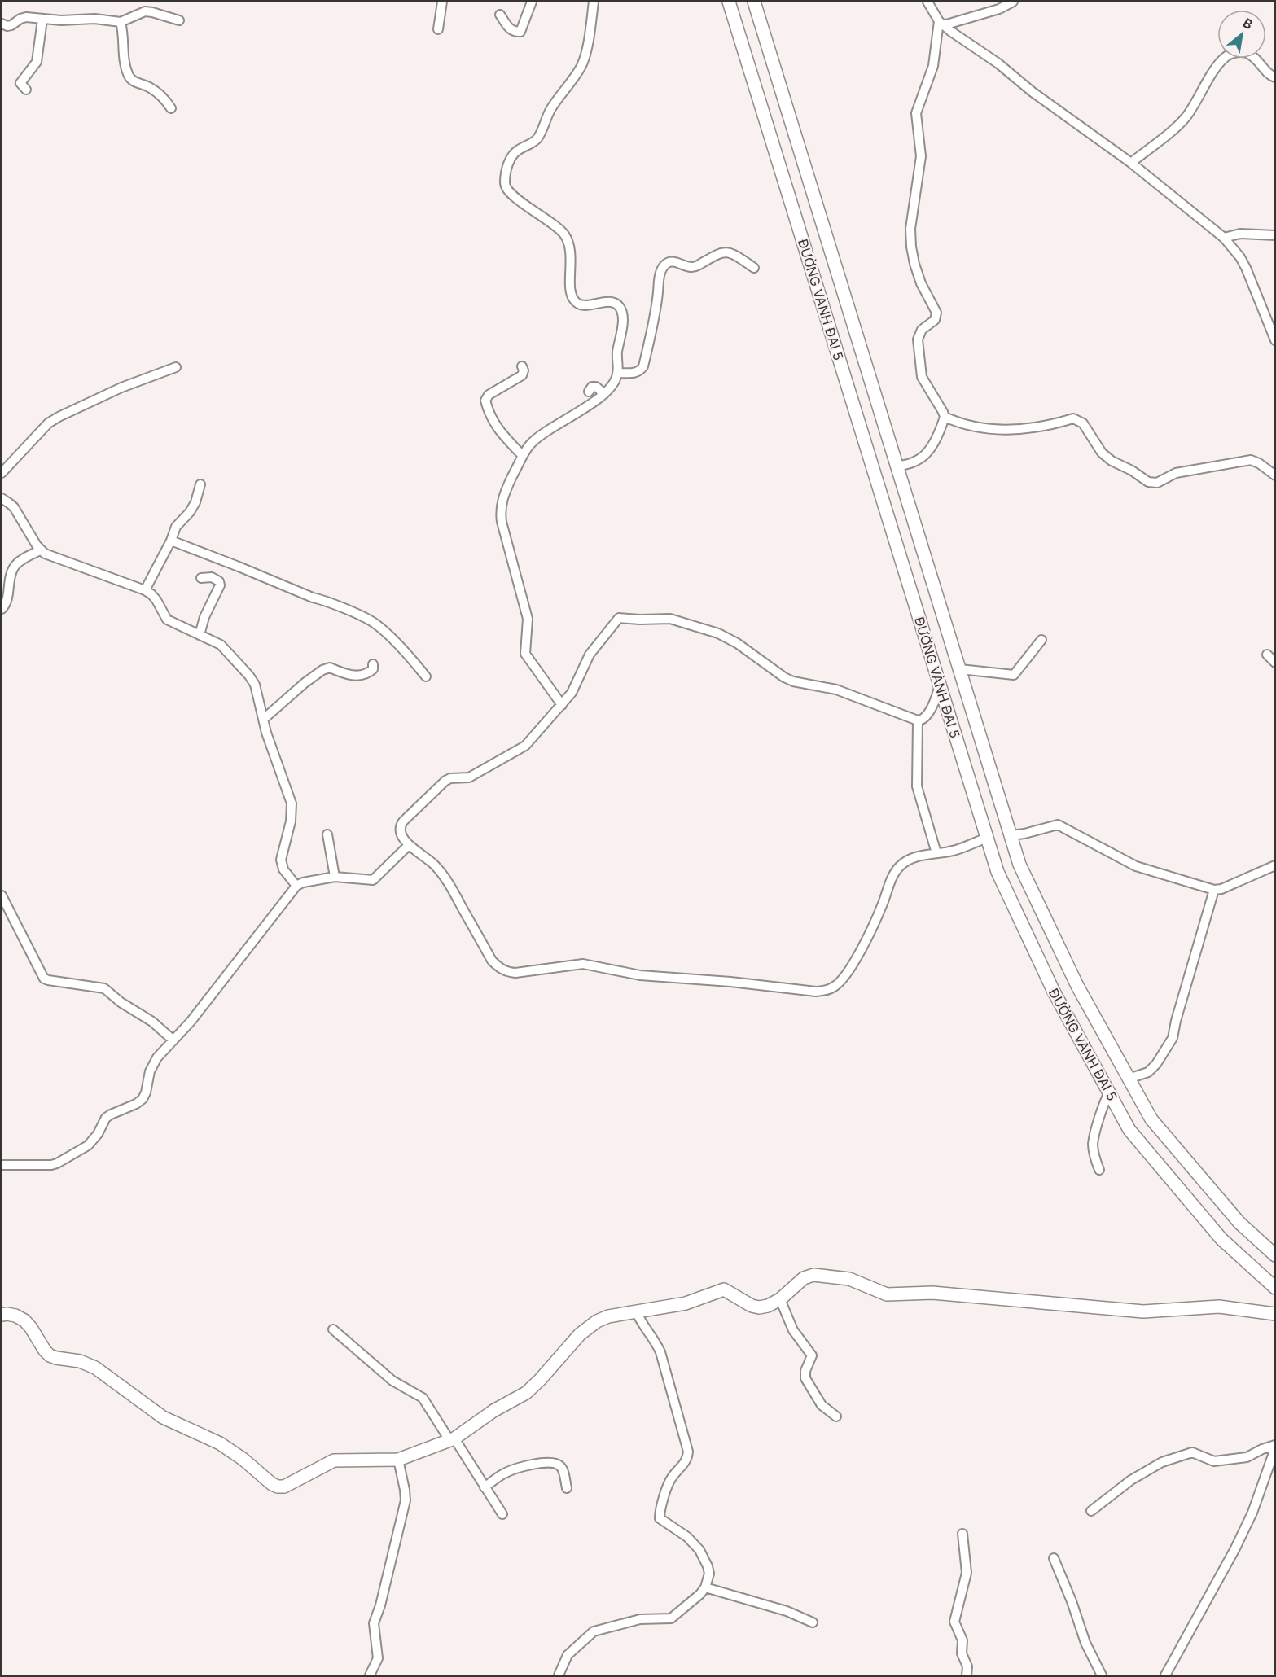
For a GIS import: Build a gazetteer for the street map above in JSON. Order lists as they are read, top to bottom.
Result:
{
  "streets": {
    "main road": ["ĐƯỜNG VÀNH ĐAI 5"]
  },
  "north": "top right"
}
